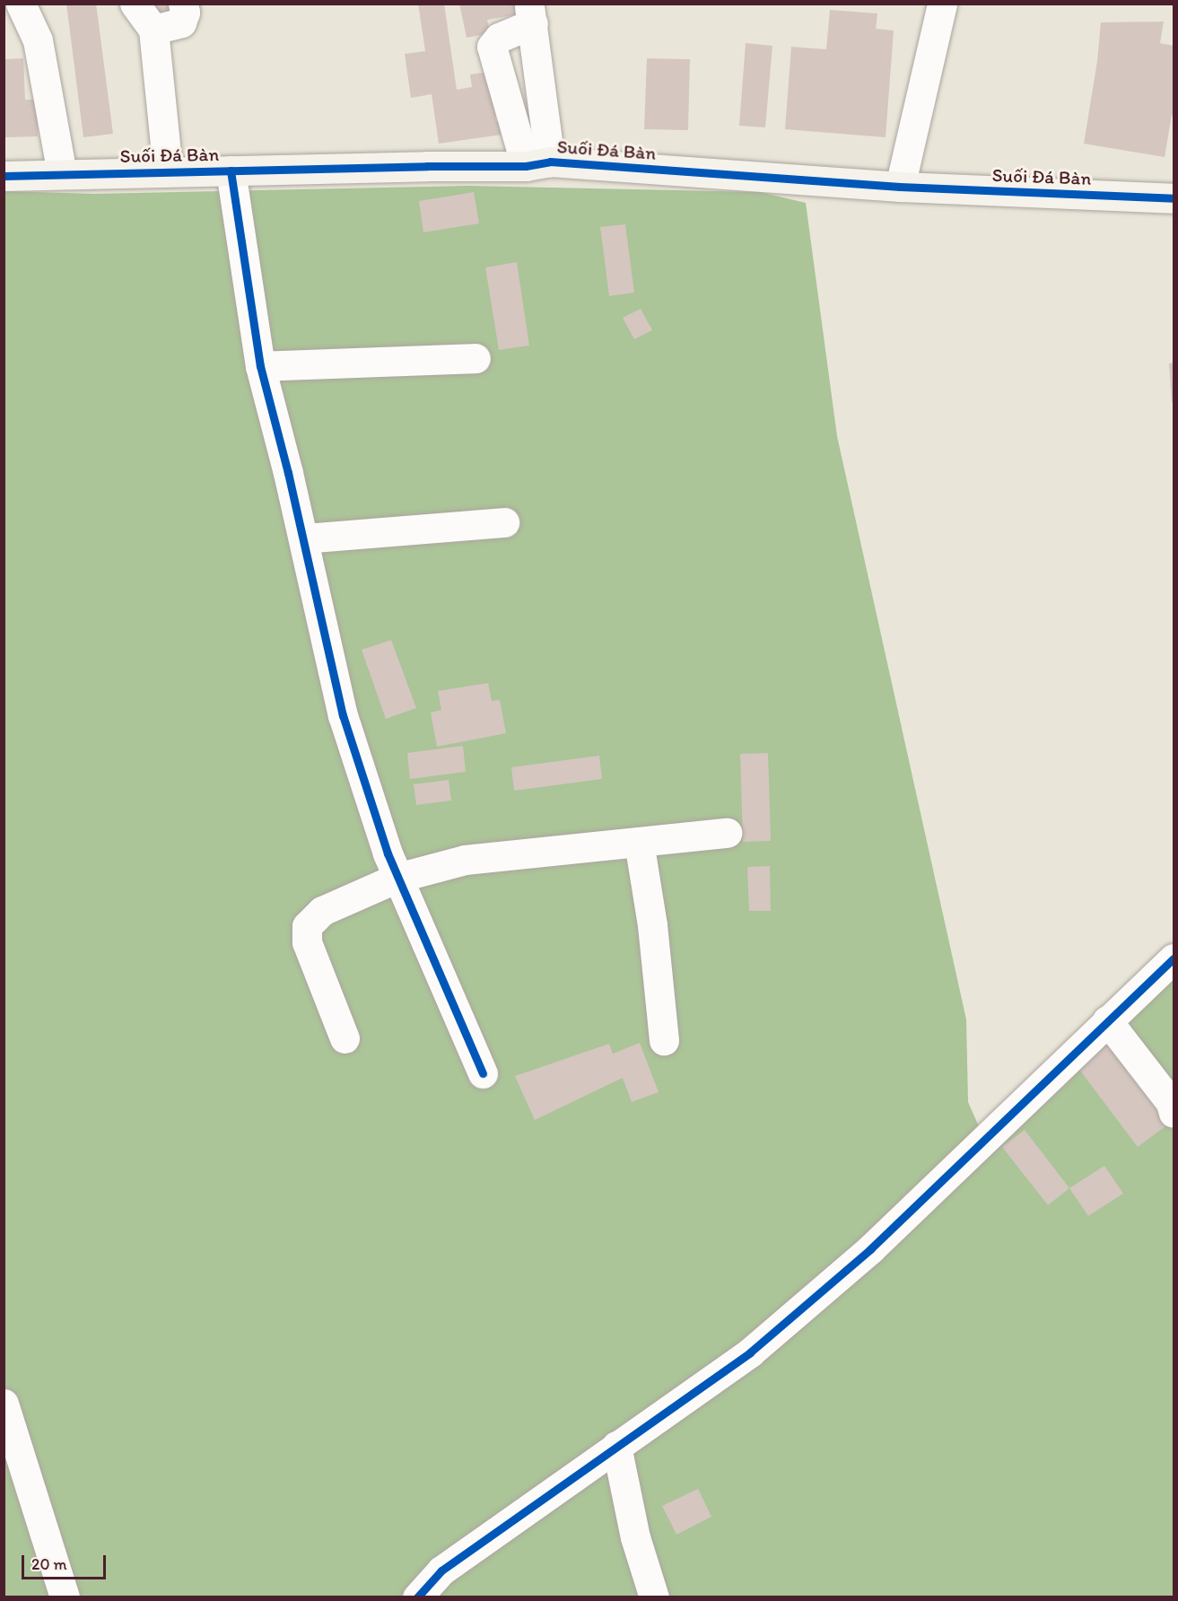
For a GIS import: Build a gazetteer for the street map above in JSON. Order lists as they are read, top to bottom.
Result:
{
  "streets": {
    "street": ["Suối Đá Bàn"]
  },
  "scale_bar": "20 m"
}
